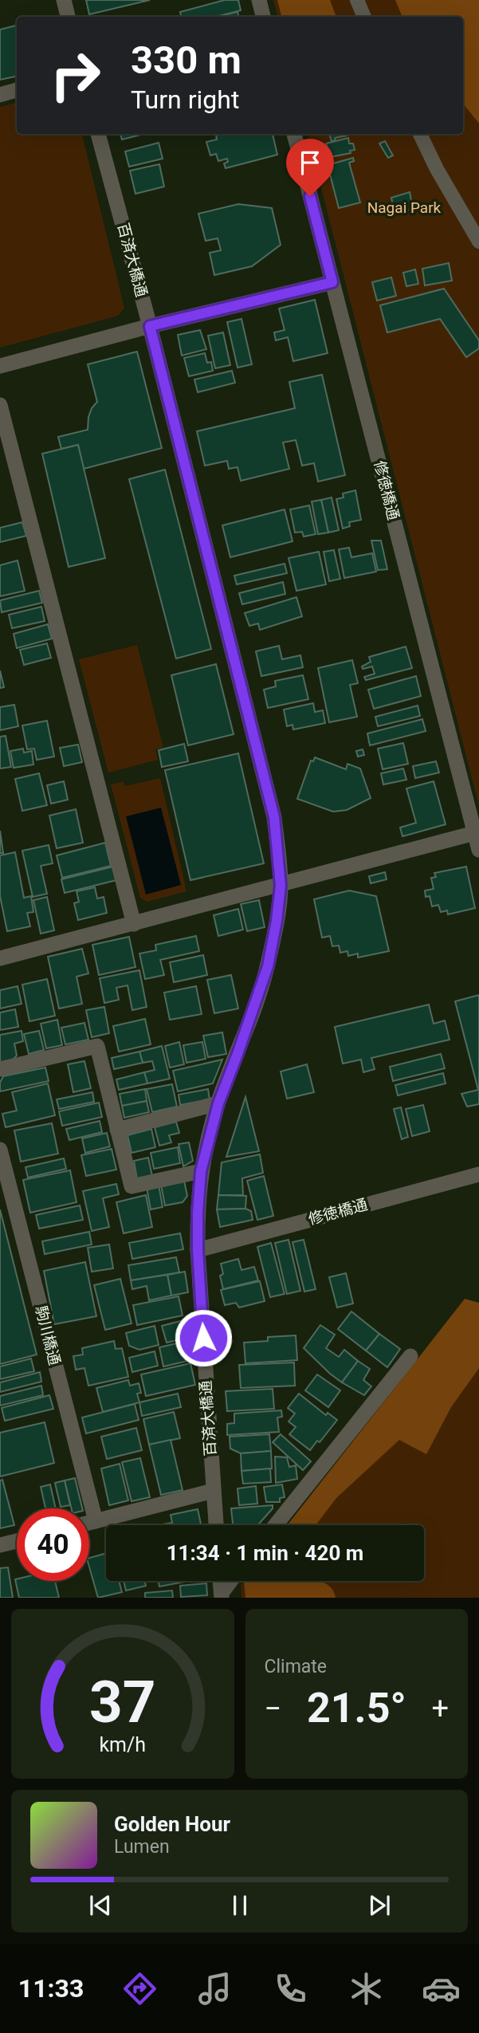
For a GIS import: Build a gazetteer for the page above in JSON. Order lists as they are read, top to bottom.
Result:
{
  "streets": {
    "street": ["百済大橋通", "修徳橋通", "駒川橋通"]
  },
  "crossings": [
    ["百済大橋通", "修徳橋通"]
  ],
  "parks": ["Nagai Park"],
  "page": {
    "turn": ["330 m", "Turn right"],
    "limit": "40",
    "trip": "11:34 · 1 min · 420 m",
    "tile": "Climate",
    "heat": ["−", "21.5°", "+"],
    "song": ["Golden Hour", "Lumen"],
    "tabs": "11:33",
    "gauge": ["37", "km/h"]
  }
}
